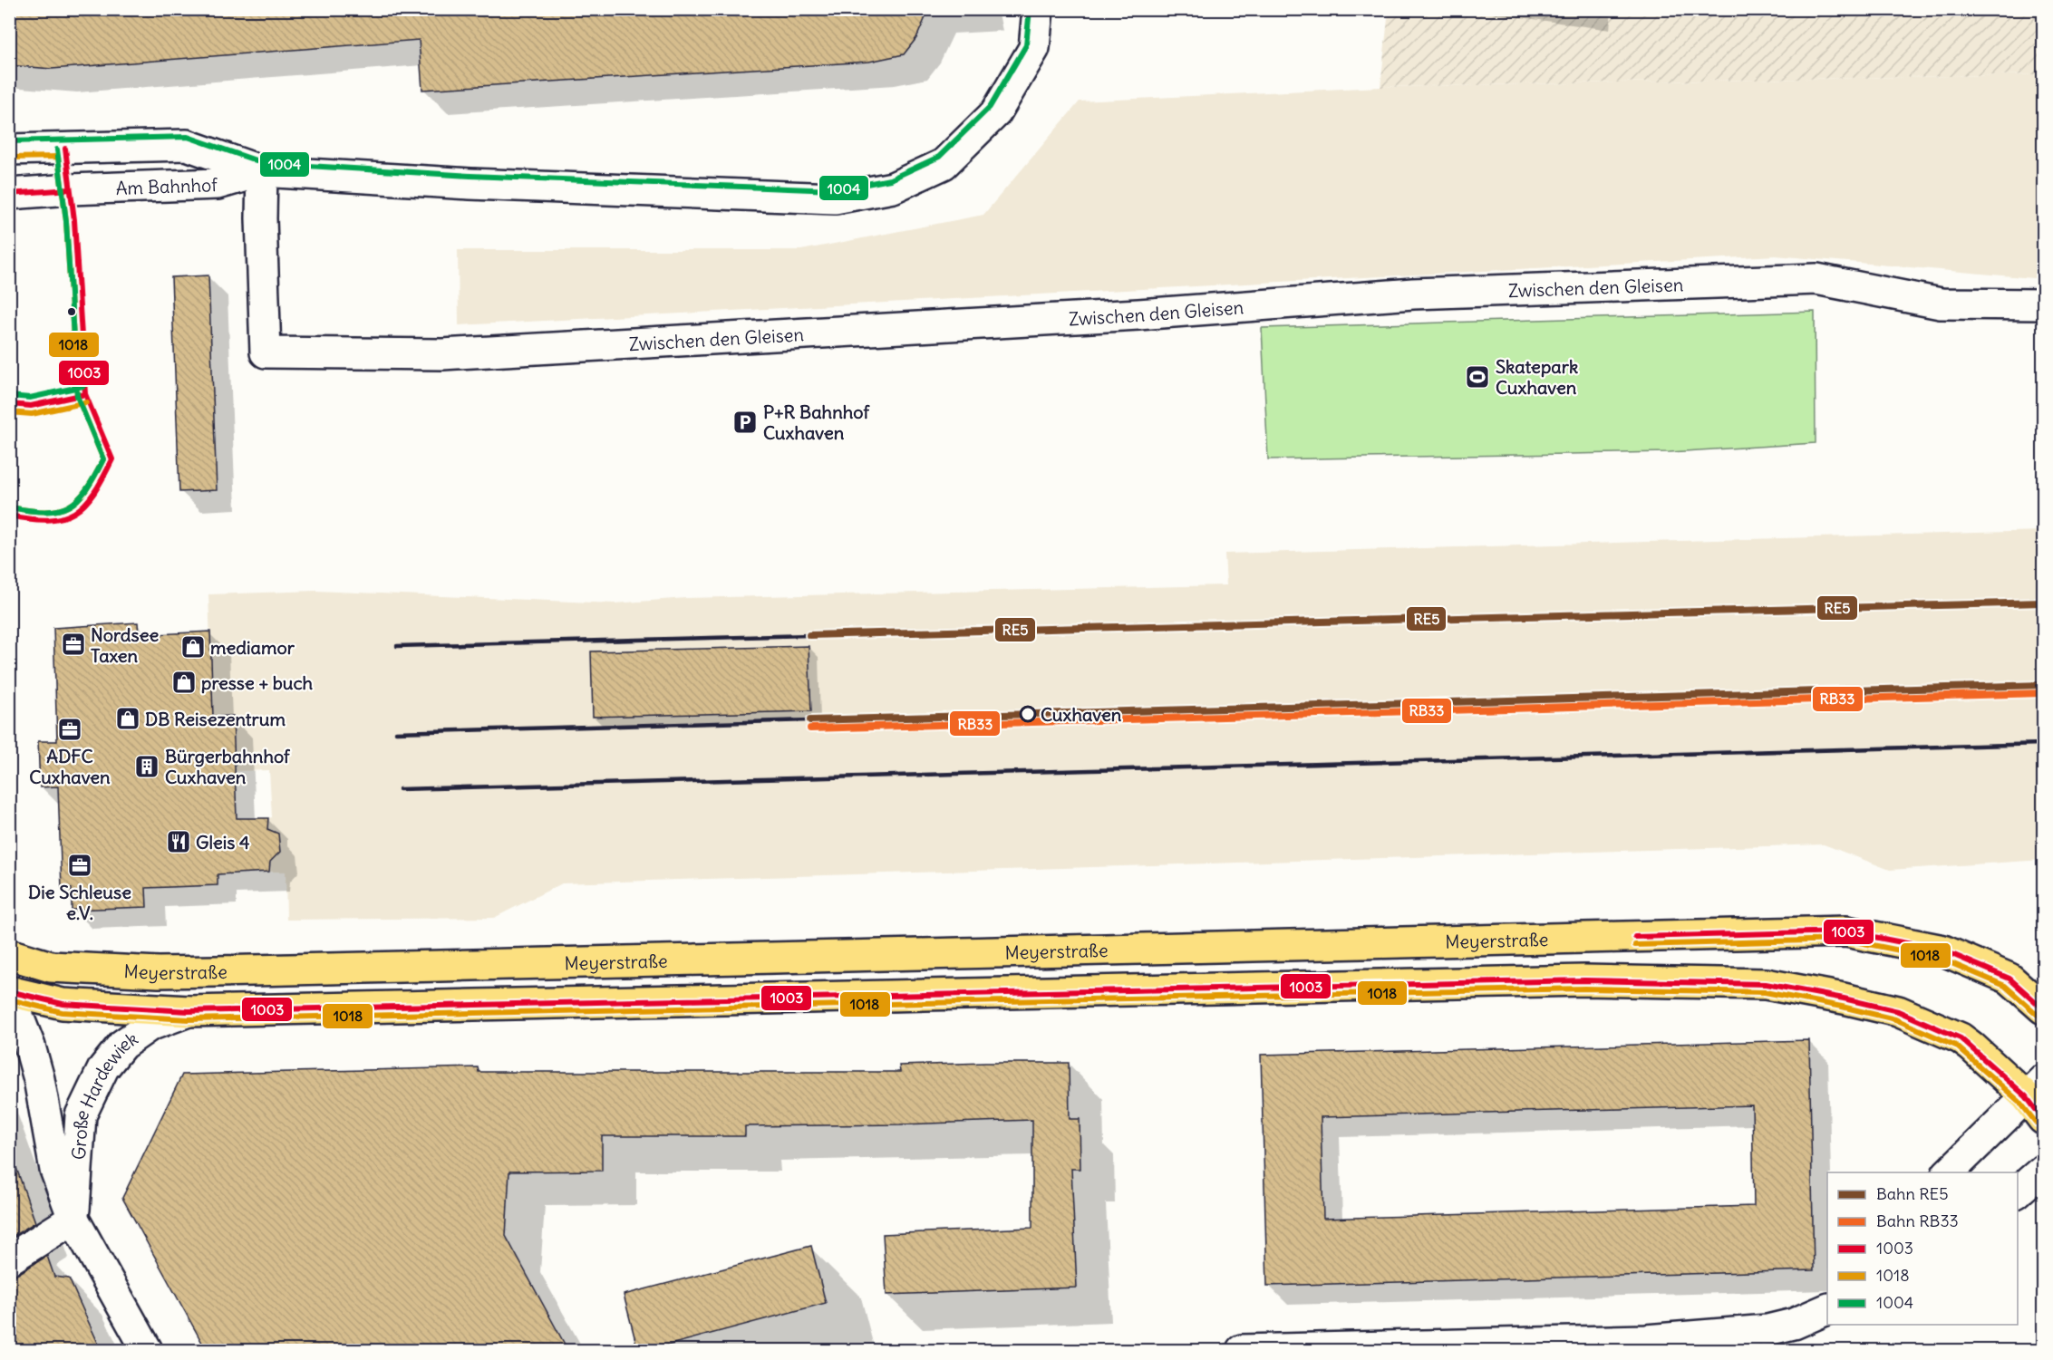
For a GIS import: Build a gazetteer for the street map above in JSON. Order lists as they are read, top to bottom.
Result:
{
  "streets": {
    "main road": ["Meyerstraße"],
    "street": ["Am Bahnhof", "Zwischen den Gleisen", "Große Hardewiek"]
  },
  "crossings": [
    ["Am Bahnhof", "Zwischen den Gleisen"],
    ["Meyerstraße", "Große Hardewiek"]
  ],
  "places": {
    "sports": ["Skatepark Cuxhaven"],
    "parking": ["P+R Bahnhof Cuxhaven"],
    "office": ["Nordsee Taxen", "ADFC Cuxhaven", "Die Schleuse e.V."],
    "shop": ["mediamor", "presse + buch", "DB Reisezentrum"],
    "other": ["Cuxhaven"],
    "building": ["Bürgerbahnhof Cuxhaven"],
    "restaurant": ["Gleis 4"]
  },
  "lines": [
    "transit line 1004",
    "transit line 1003",
    "transit line 1018",
    "rail line RE5",
    "rail line RB33"
  ],
  "legend": [
    "Bahn RE5",
    "Bahn RB33",
    "1003",
    "1018",
    "1004"
  ]
}
